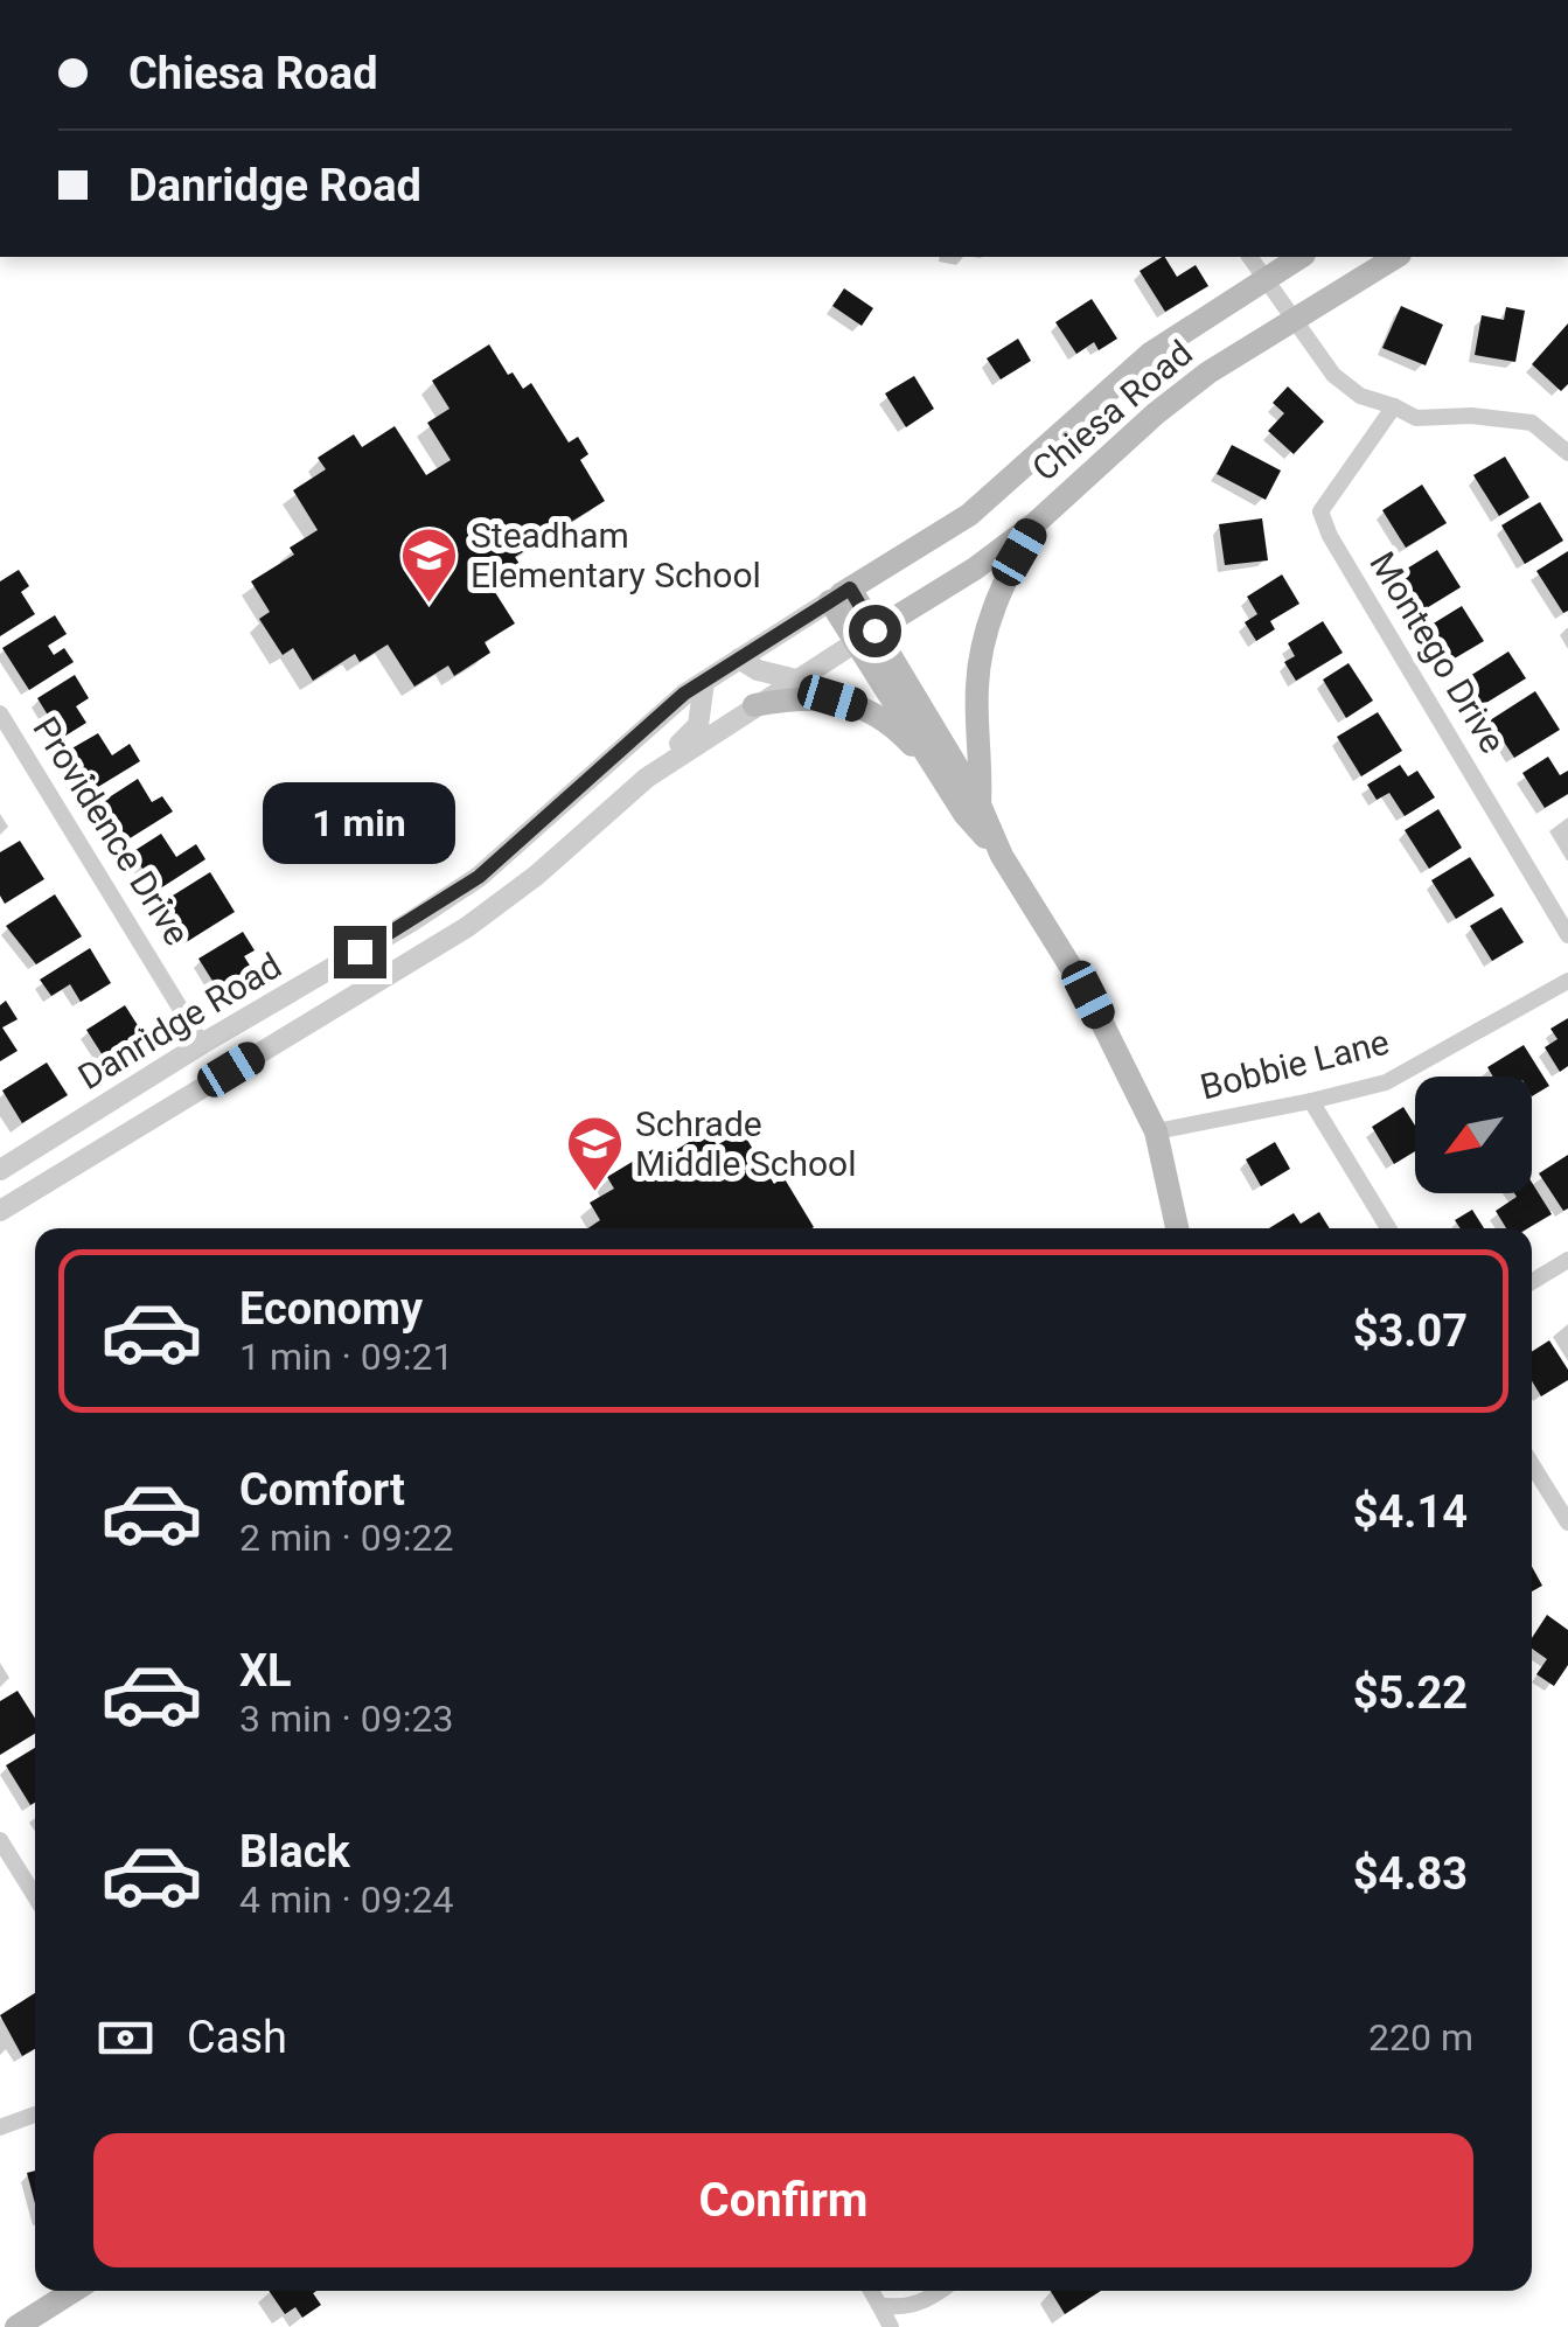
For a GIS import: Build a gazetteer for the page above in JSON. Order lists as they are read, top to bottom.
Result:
{
  "streets": {
    "main road": ["Chiesa Road"],
    "street": [
      "Montego Drive",
      "Providence Drive",
      "Danridge Road",
      "Bobbie Lane"
    ]
  },
  "crossings": [
    ["Chiesa Road", "Danridge Road"],
    ["Providence Drive", "Danridge Road"]
  ],
  "places": {
    "school or university": ["Steadham Elementary School", "Schrade Middle School"]
  },
  "north": "bottom left",
  "page": {
    "banner": ["Chiesa Road", "Danridge Road"],
    "bubble": "1 min",
    "list": [
      {
        "name": "Economy",
        "note": "1 min · 09:21",
        "value": "$3.07"
      },
      {
        "name": "Comfort",
        "note": "2 min · 09:22",
        "value": "$4.14"
      },
      {
        "name": "XL",
        "note": "3 min · 09:23",
        "value": "$5.22"
      },
      {
        "name": "Black",
        "note": "4 min · 09:24",
        "value": "$4.83"
      }
    ],
    "pay": ["Cash", "220 m"],
    "buttons": "Confirm"
  }
}
